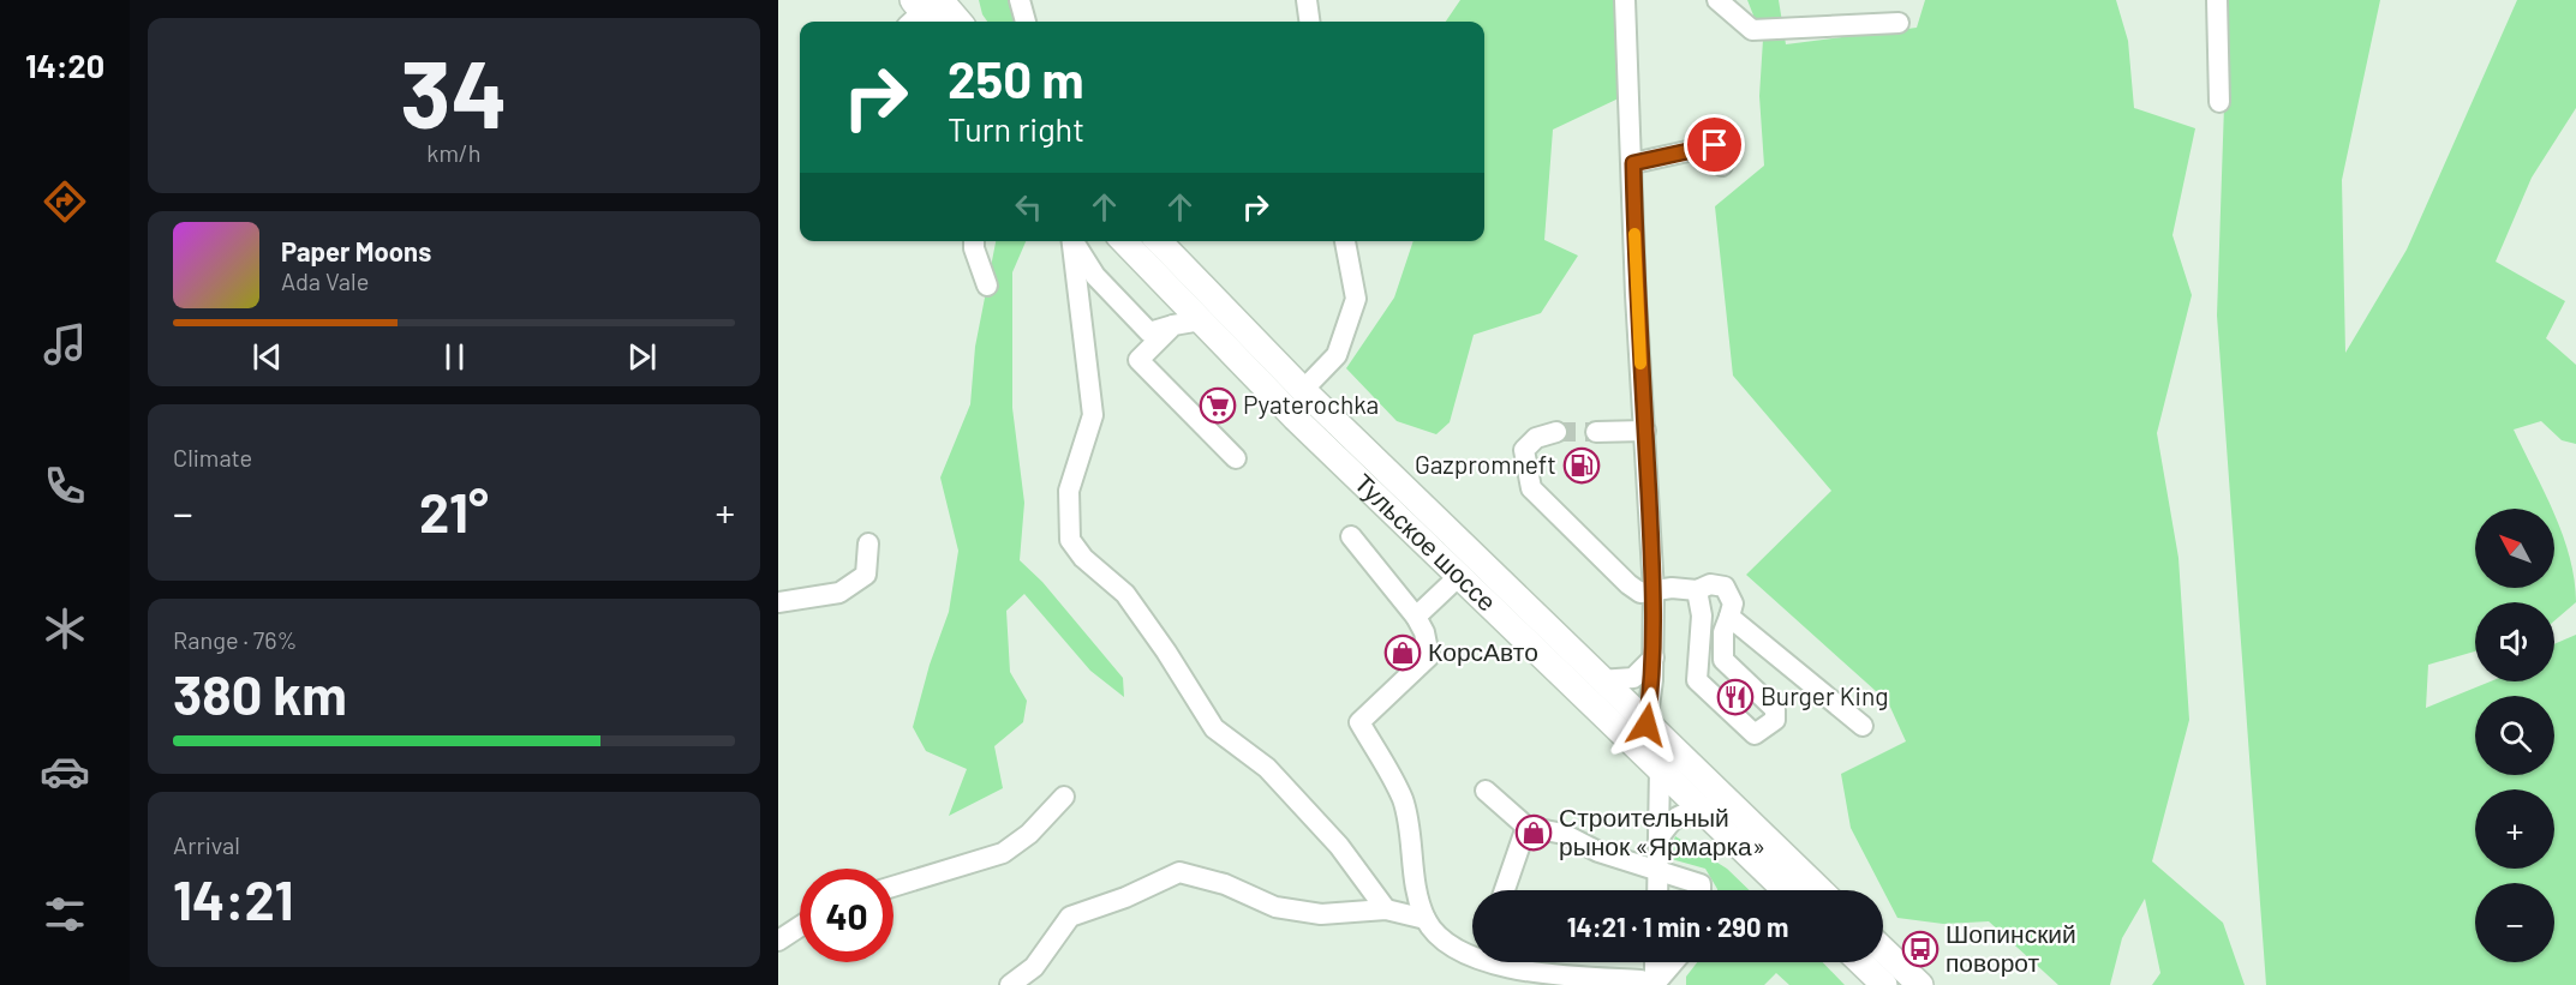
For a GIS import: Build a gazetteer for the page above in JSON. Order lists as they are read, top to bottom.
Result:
{
  "streets": {
    "main road": ["Тульское шоссе"]
  },
  "places": {
    "supermarket": ["Pyaterochka"],
    "fuel station": ["Gazpromneft"],
    "shop": ["КорсАвто", "Строительный рынок «Ярмарка»"],
    "restaurant": ["Burger King"],
    "bus stop": ["Шопинский поворот"]
  },
  "north": "top left",
  "page": {
    "tabs": "14:20",
    "tile": [
      ["34", "km/h"],
      "Climate",
      ["Range · 76%", "380 km"],
      ["Arrival", "14:21"]
    ],
    "turn": ["250 m", "Turn right"],
    "song": ["Paper Moons", "Ada Vale"],
    "heat": ["−", "21°", "+"],
    "map_buttons": ["+", "−"],
    "limit": "40",
    "trip": "14:21 · 1 min · 290 m"
  }
}
